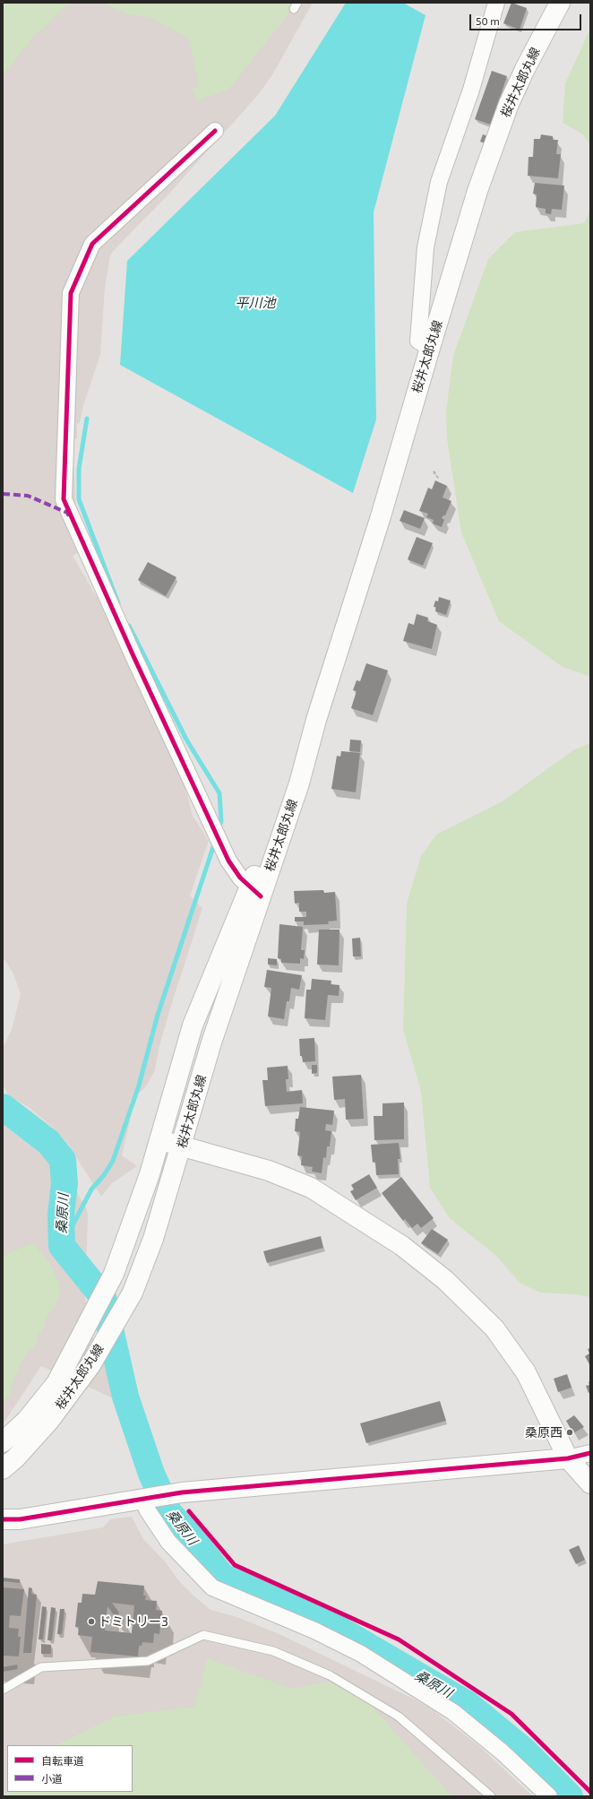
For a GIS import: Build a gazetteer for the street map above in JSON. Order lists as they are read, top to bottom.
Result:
{
  "streets": {
    "main road": ["桜井太郎丸線"]
  },
  "water": ["平川池", "桑原川"],
  "places": ["桑原西", "ドミトリー3"],
  "legend": ["自転車道", "小道"],
  "scale_bar": "50 m"
}
